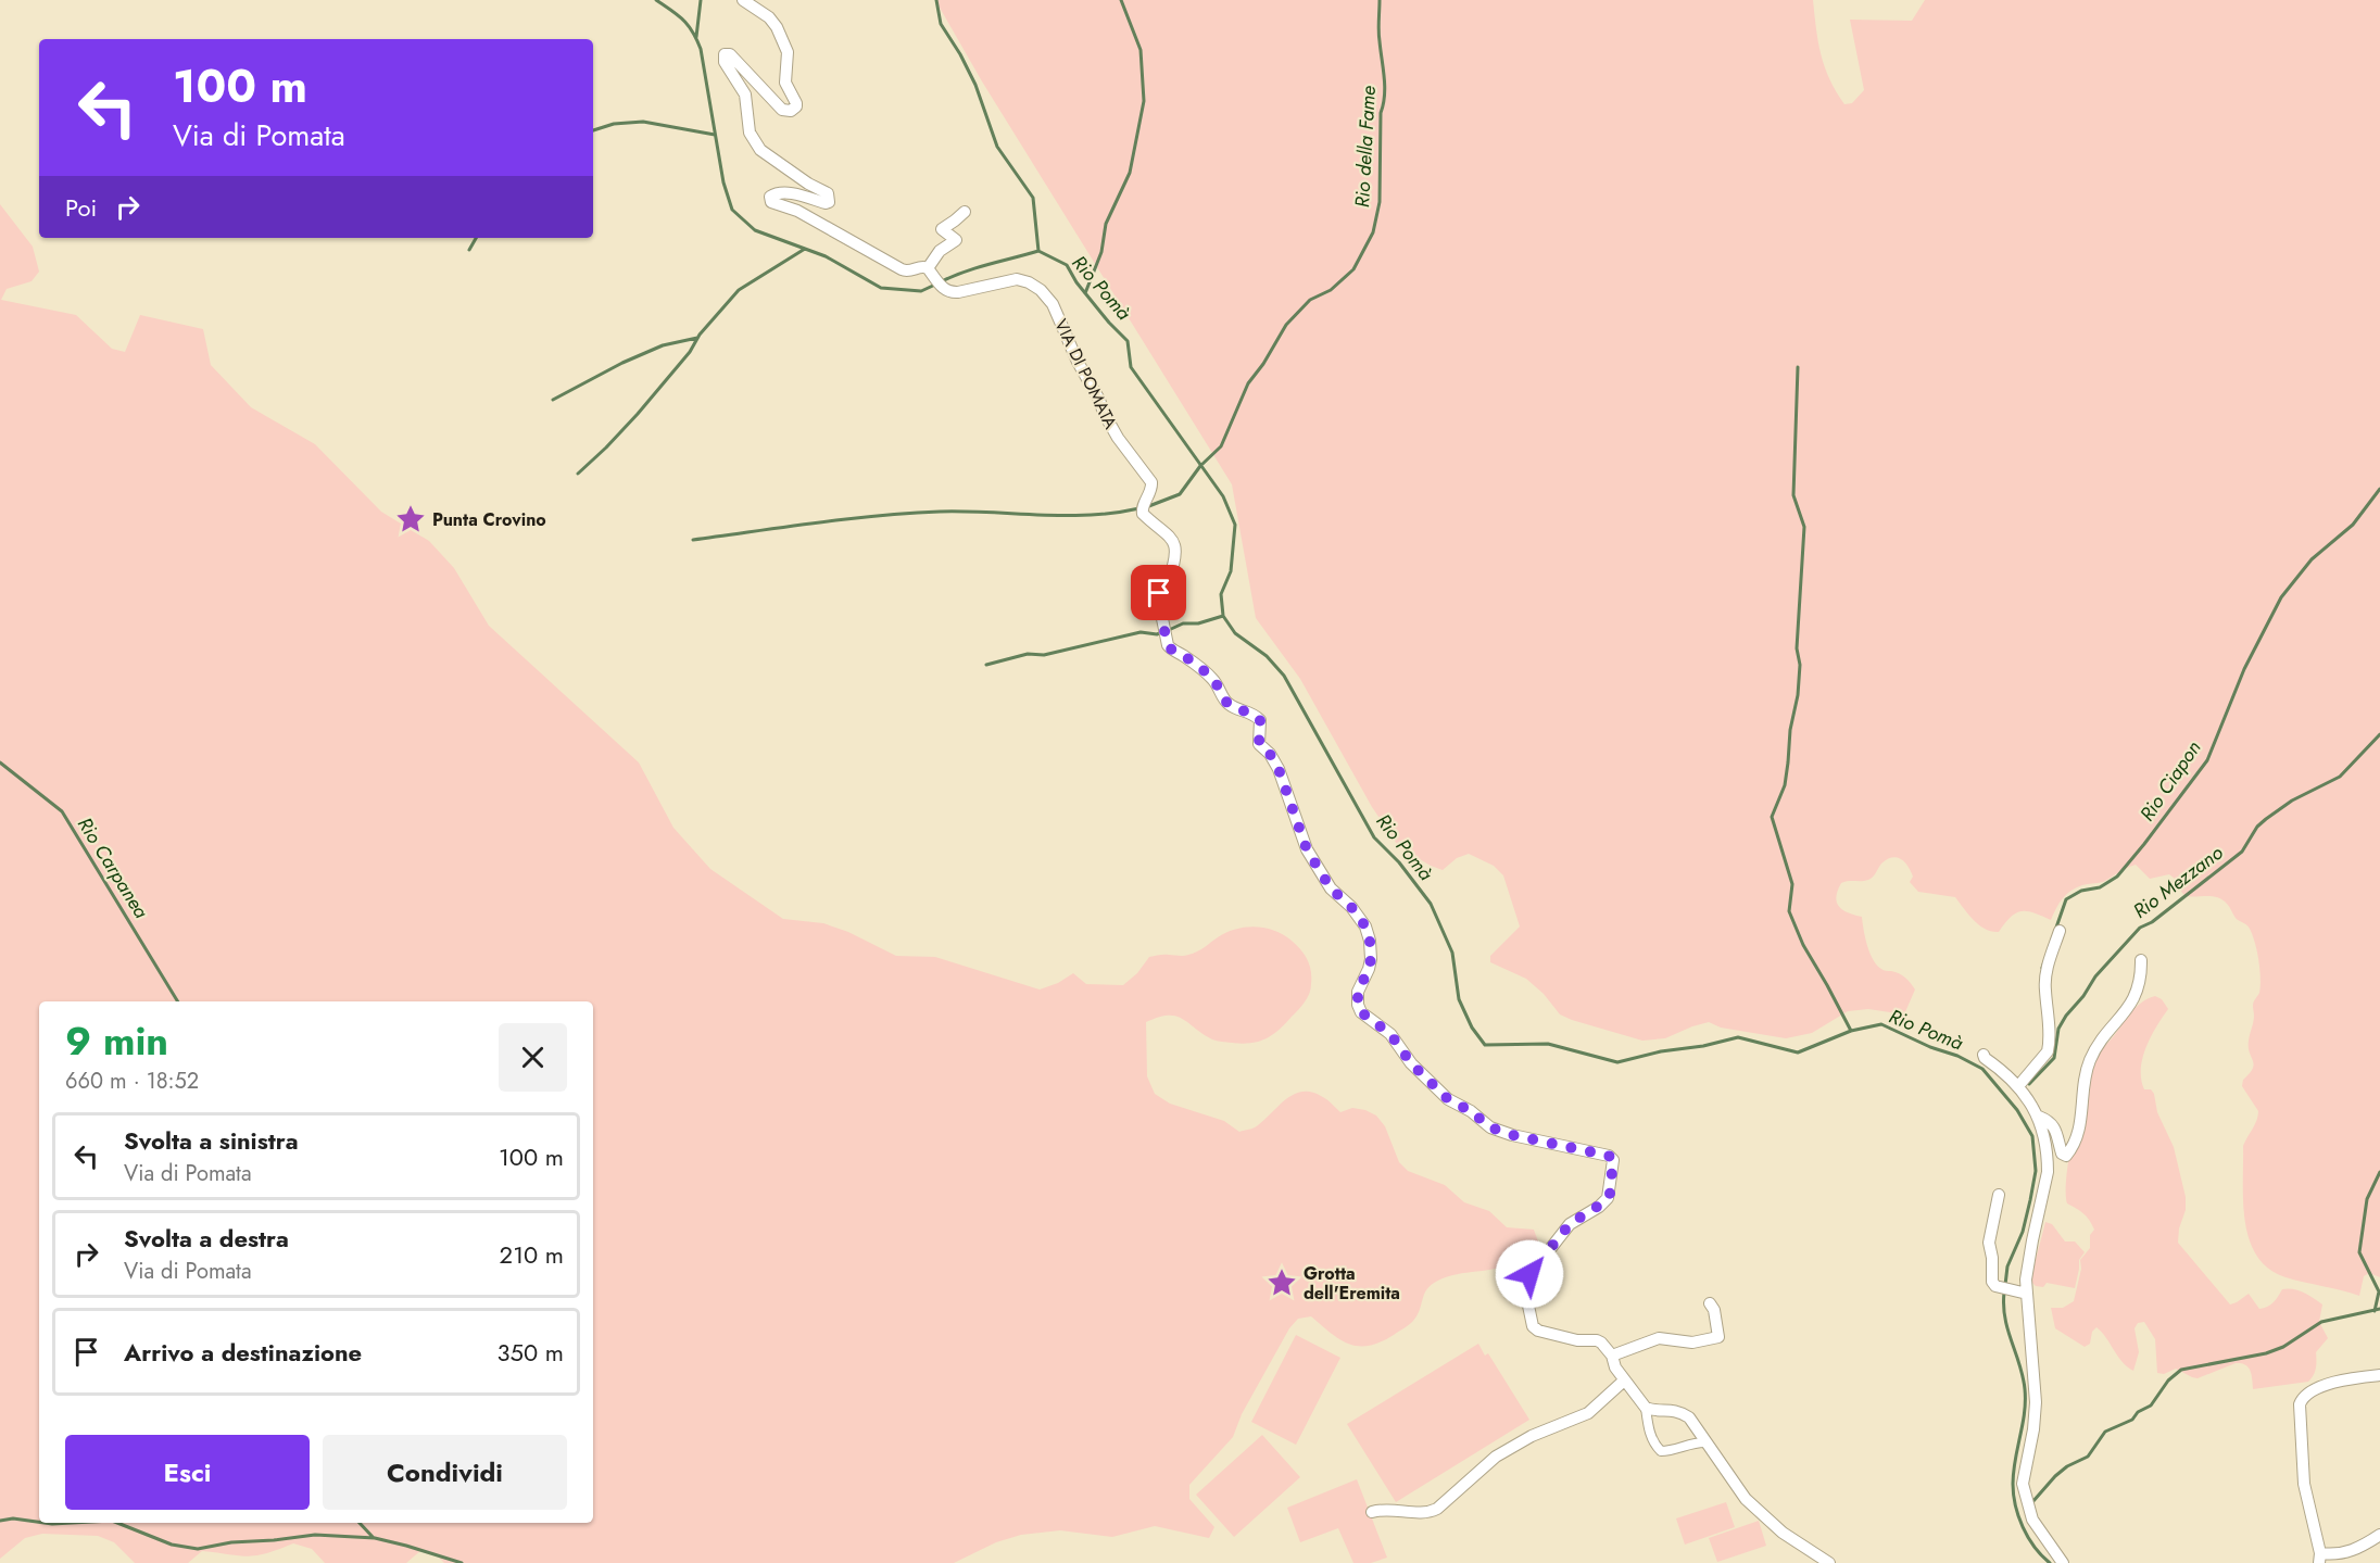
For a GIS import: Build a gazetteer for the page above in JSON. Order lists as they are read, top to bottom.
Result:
{
  "streets": {
    "street": ["VIA DI POMATA"]
  },
  "water": [
    "Rio della Fame",
    "Rio Pomà",
    "Rio Ciapon",
    "Rio Carpanea",
    "Rio Mezzano"
  ],
  "places": {
    "place": ["Punta Crovino", "Grotta dell'Eremita"]
  },
  "page": {
    "turn": ["100 m", "Via di Pomata"],
    "then": "Poi",
    "heading": ["9 min", "660 m · 18:52"],
    "list": [
      {
        "name": "Svolta a sinistra",
        "note": "Via di Pomata",
        "value": "100 m"
      },
      {
        "name": "Svolta a destra",
        "note": "Via di Pomata",
        "value": "210 m"
      },
      {
        "name": "Arrivo a destinazione",
        "value": "350 m"
      }
    ],
    "buttons": ["Esci", "Condividi"]
  }
}
